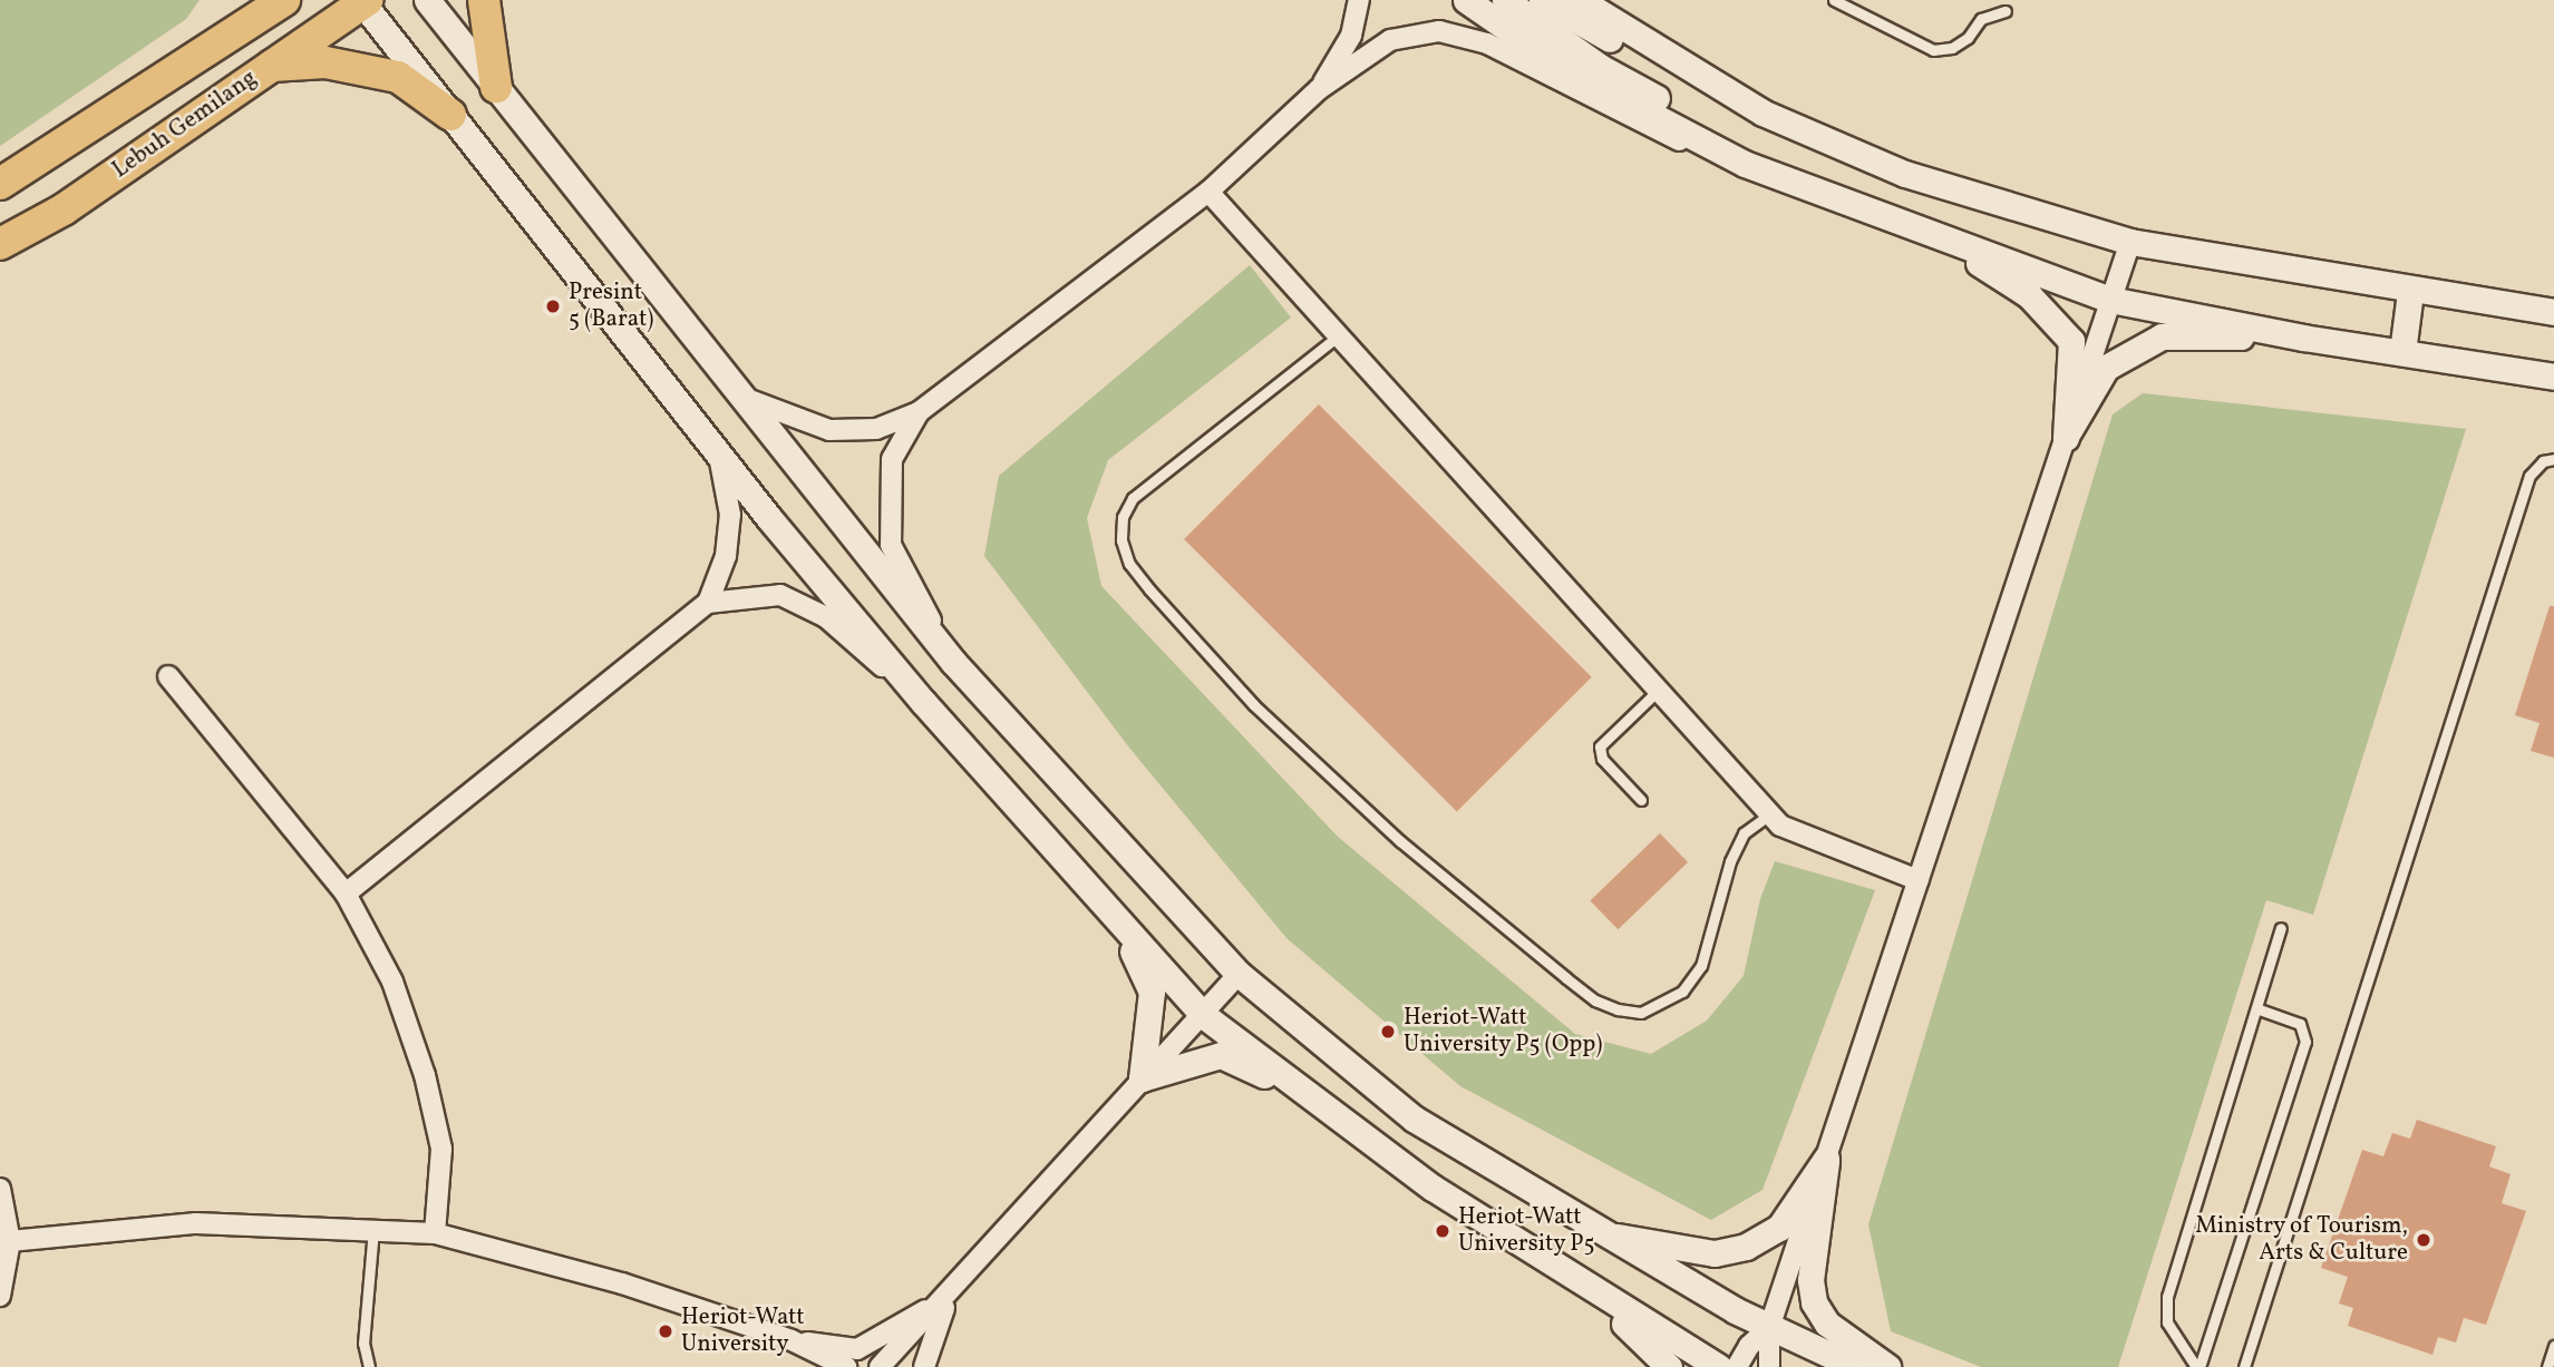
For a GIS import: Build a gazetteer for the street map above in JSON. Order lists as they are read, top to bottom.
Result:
{
  "streets": {
    "main road": ["Lebuh Gemilang"]
  },
  "places": [
    "Presint 5 (Barat)",
    "Heriot-Watt University P5 (Opp)",
    "Heriot-Watt University P5",
    "Ministry of Tourism, Arts & Culture",
    "Heriot-Watt University"
  ]
}
